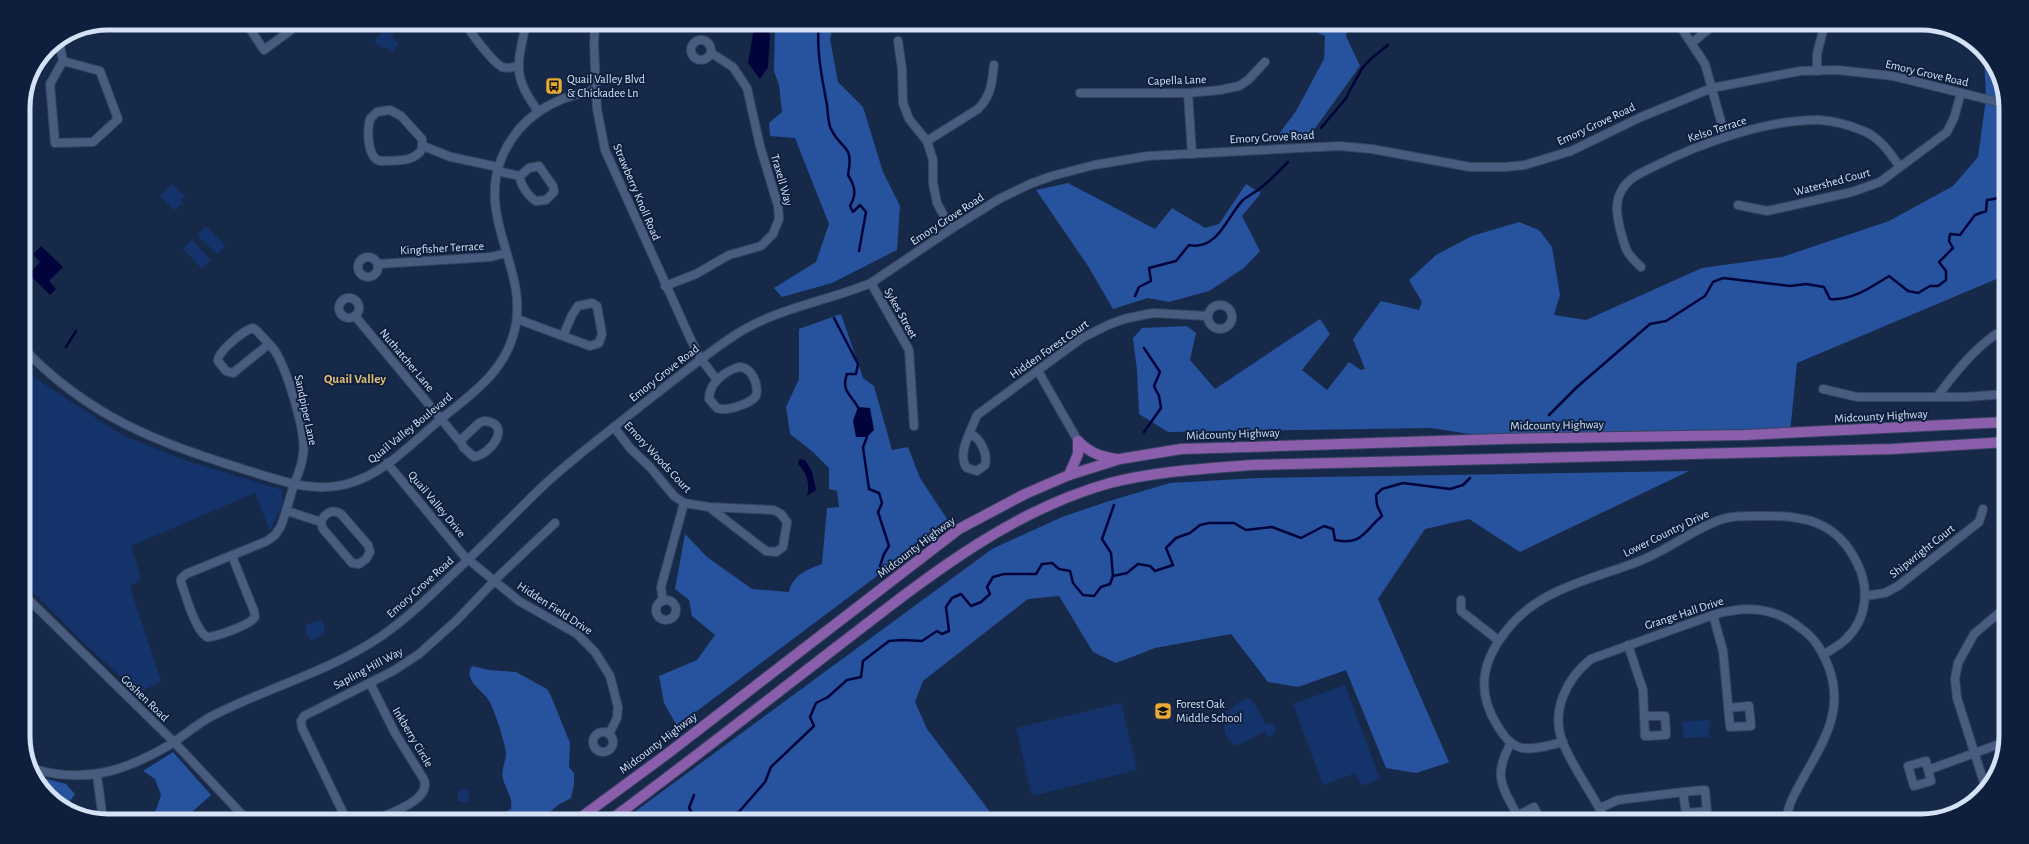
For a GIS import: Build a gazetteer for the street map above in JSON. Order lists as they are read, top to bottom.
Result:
{
  "streets": {
    "main road": ["Midcounty Highway"],
    "street": [
      "Emory Grove Road",
      "Capella Lane",
      "Kelso Terrace",
      "Traxell Way",
      "Watershed Court",
      "Strawberry Knoll Road",
      "Kingfisher Terrace",
      "Sykes Street",
      "Hidden Forest Court",
      "Nuthatcher Lane",
      "Sandpiper Lane",
      "Quail Valley Boulevard",
      "Emory Woods Court",
      "Quail Valley Drive",
      "Lower Country Drive",
      "Shipwright Court",
      "Hidden Field Drive",
      "Grange Hall Drive",
      "Sapling Hill Way",
      "Goshen Road",
      "Inkberry Circle"
    ]
  },
  "crossings": [
    ["Emory Grove Road", "Watershed Court"],
    ["Emory Grove Road", "Strawberry Knoll Road"],
    ["Emory Grove Road", "Sykes Street"],
    ["Emory Grove Road", "Emory Woods Court"],
    ["Emory Grove Road", "Quail Valley Drive"],
    ["Emory Grove Road", "Hidden Field Drive"],
    ["Emory Grove Road", "Goshen Road"],
    ["Kelso Terrace", "Watershed Court"],
    ["Traxell Way", "Strawberry Knoll Road"],
    ["Strawberry Knoll Road", "Quail Valley Boulevard"],
    ["Kingfisher Terrace", "Quail Valley Boulevard"],
    ["Nuthatcher Lane", "Quail Valley Boulevard"],
    ["Sandpiper Lane", "Quail Valley Boulevard"],
    ["Quail Valley Boulevard", "Quail Valley Drive"],
    ["Quail Valley Drive", "Hidden Field Drive"],
    ["Lower Country Drive", "Shipwright Court"],
    ["Lower Country Drive", "Grange Hall Drive"],
    ["Hidden Field Drive", "Sapling Hill Way"],
    ["Sapling Hill Way", "Inkberry Circle"]
  ],
  "districts": ["Quail Valley"],
  "places": {
    "bus stop": ["Quail Valley Blvd & Chickadee Ln"],
    "school or university": ["Forest Oak Middle School"]
  }
}
